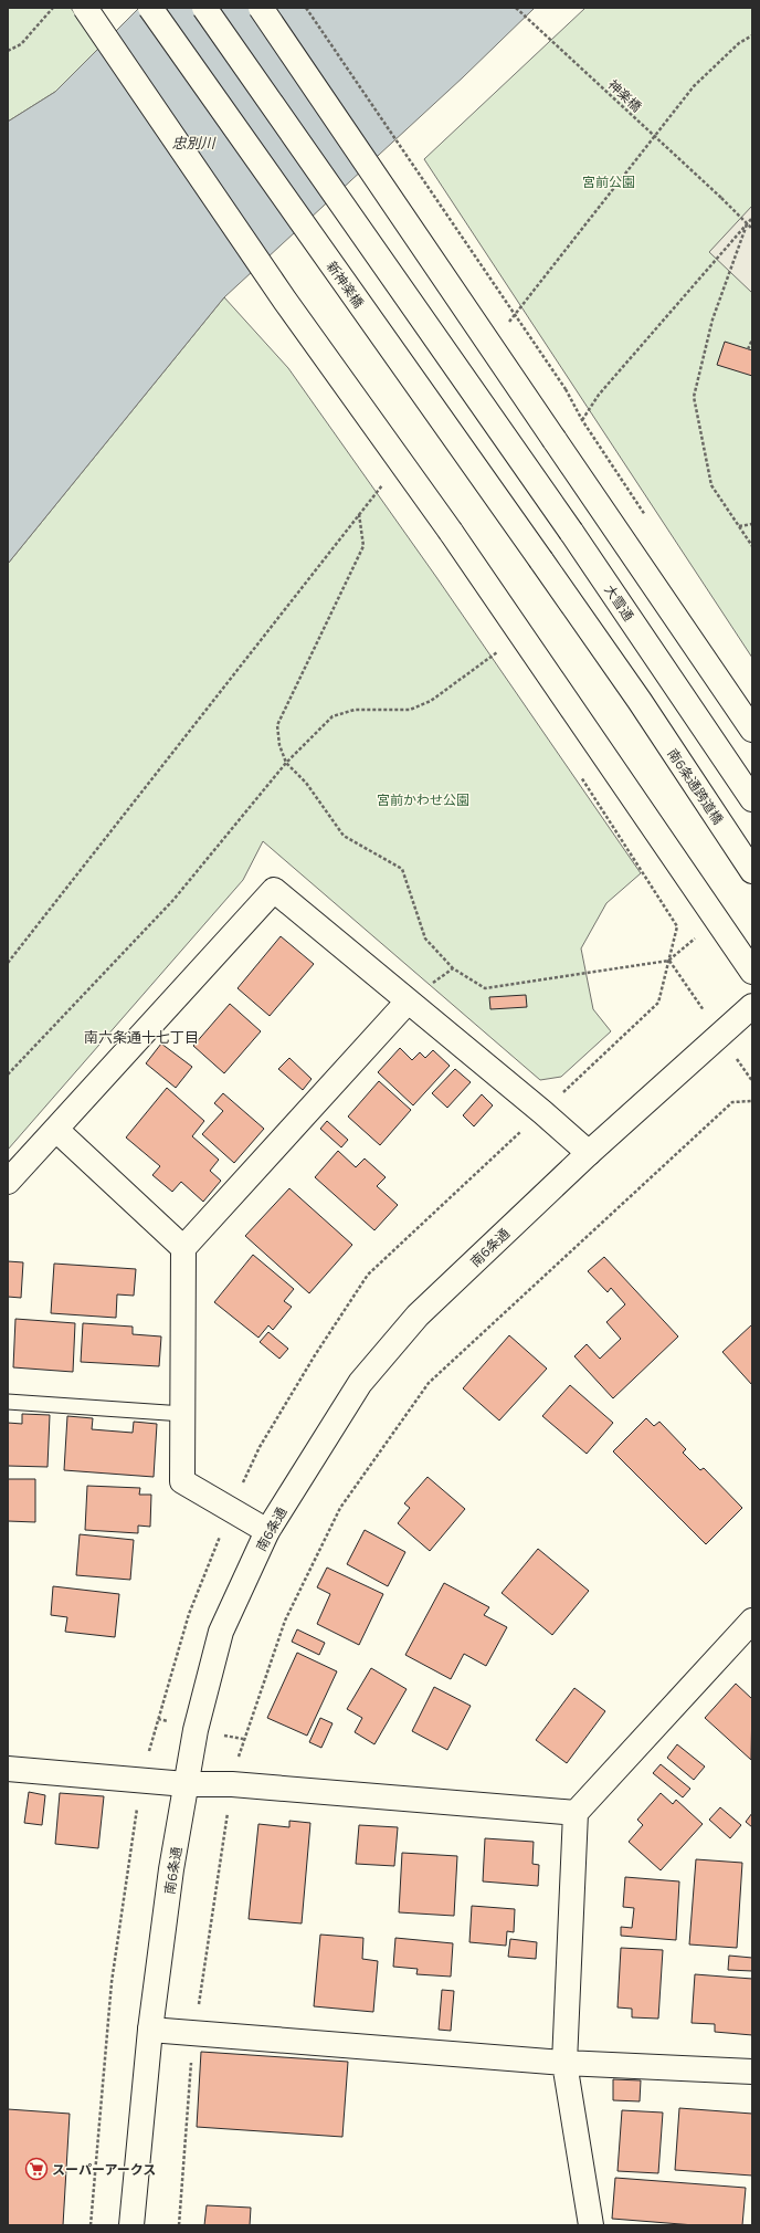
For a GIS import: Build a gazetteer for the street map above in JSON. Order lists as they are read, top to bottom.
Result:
{
  "streets": {
    "street": [
      "新神楽橋",
      "大雪通",
      "南6条通跨道橋",
      "南6条通"
    ],
    "path": ["神楽橋"]
  },
  "crossings": [
    ["新神楽橋", "南6条通跨道橋"]
  ],
  "districts": ["南六条通十七丁目"],
  "water": ["忠別川"],
  "parks": ["宮前公園", "宮前かわせ公園"],
  "places": {
    "supermarket": ["スーパーアークス"]
  }
}
